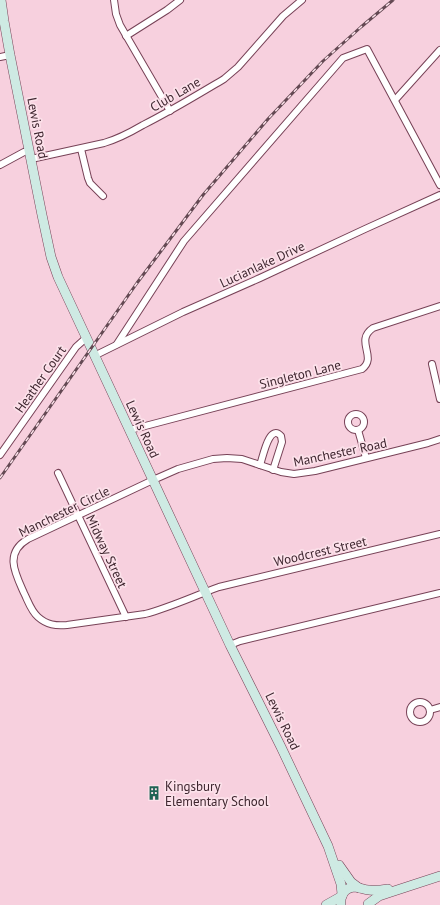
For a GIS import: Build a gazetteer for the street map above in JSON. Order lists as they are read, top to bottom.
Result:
{
  "streets": {
    "street": [
      "Club Lane",
      "Lewis Road",
      "Lucianlake Drive",
      "Singleton Lane",
      "Heather Court",
      "Manchester Road",
      "Manchester Circle",
      "Midway Street",
      "Woodcrest Street"
    ]
  },
  "crossings": [
    ["Club Lane", "Lewis Road"],
    ["Lewis Road", "Lucianlake Drive"],
    ["Lewis Road", "Singleton Lane"],
    ["Lewis Road", "Heather Court"],
    ["Lewis Road", "Manchester Road"],
    ["Lewis Road", "Manchester Circle"],
    ["Lewis Road", "Woodcrest Street"],
    ["Manchester Road", "Manchester Circle"],
    ["Manchester Circle", "Midway Street"],
    ["Manchester Circle", "Woodcrest Street"]
  ],
  "places": {
    "building": ["Kingsbury Elementary School"]
  }
}
